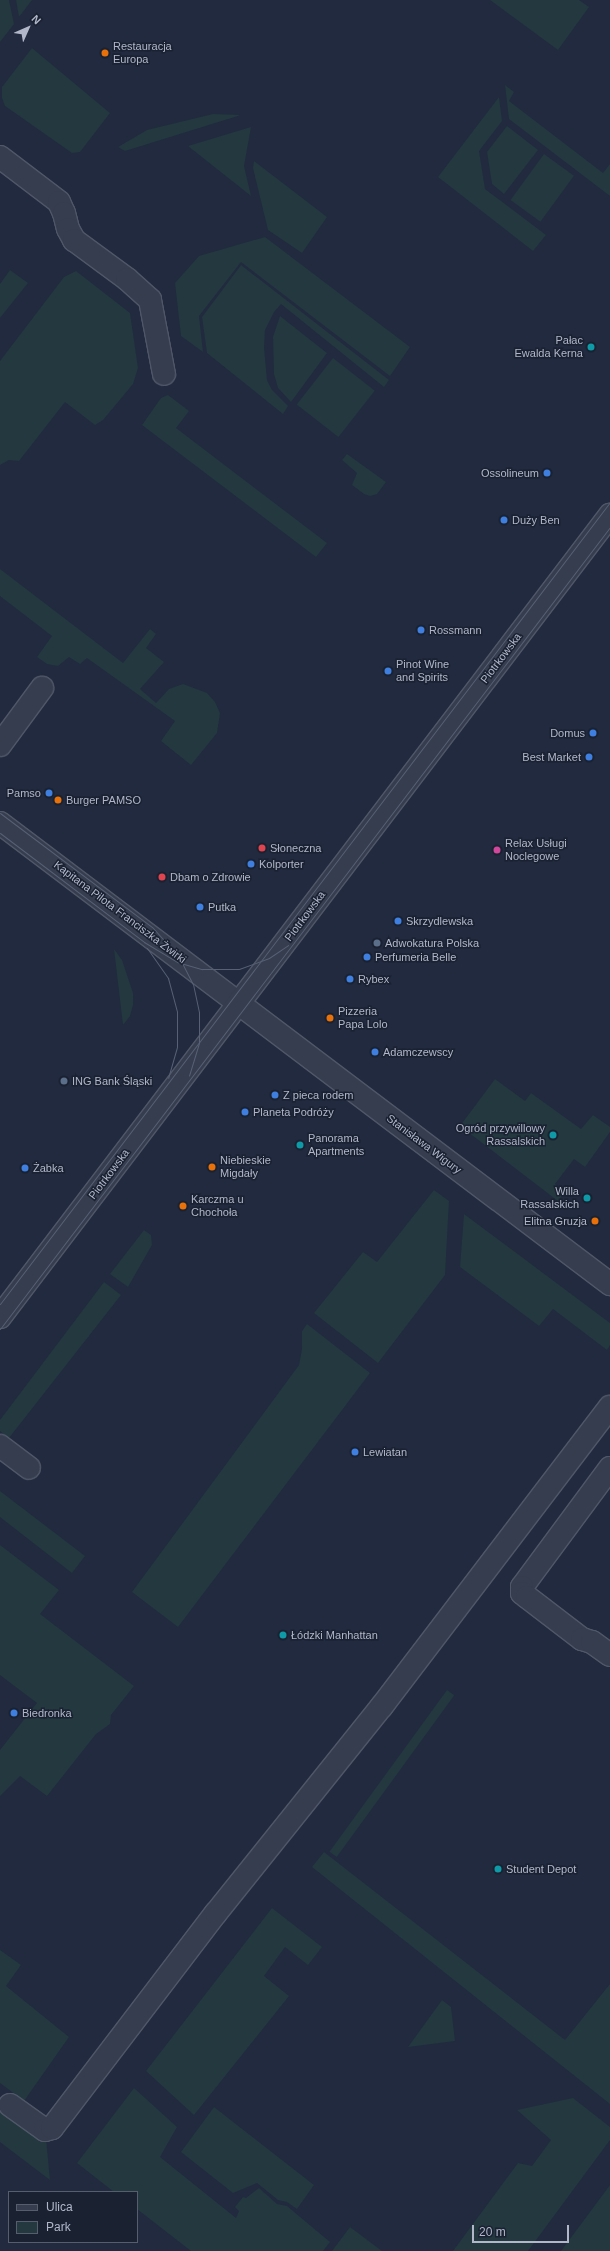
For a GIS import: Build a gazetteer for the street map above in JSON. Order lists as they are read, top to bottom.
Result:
{
  "streets": {
    "street": ["Piotrkowska", "Kapitana Pilota Franciszka Żwirki", "Stanisława Wigury"]
  },
  "crossings": [
    ["Piotrkowska", "Kapitana Pilota Franciszka Żwirki"],
    ["Piotrkowska", "Stanisława Wigury"],
    ["Kapitana Pilota Franciszka Żwirki", "Stanisława Wigury"]
  ],
  "places": [
    "Restauracja Europa",
    "Pałac Ewalda Kerna",
    "Ossolineum",
    "Duży Ben",
    "Rossmann",
    "Pinot Wine and Spirits",
    "Domus",
    "Best Market",
    "Pamso",
    "Burger PAMSO",
    "Słoneczna",
    "Relax Usługi Noclegowe",
    "Kolporter",
    "Dbam o Zdrowie",
    "Putka",
    "Skrzydlewska",
    "Adwokatura Polska",
    "Perfumeria Belle",
    "Rybex",
    "Pizzeria Papa Lolo",
    "Adamczewscy",
    "ING Bank Śląski",
    "Z pieca rodem",
    "Planeta Podróży",
    "Ogród przywillowy Rassalskich",
    "Panorama Apartments",
    "Niebieskie Migdały",
    "Żabka",
    "Willa Rassalskich",
    "Karczma u Chochoła",
    "Elitna Gruzja",
    "Lewiatan",
    "Łódzki Manhattan",
    "Biedronka",
    "Student Depot"
  ],
  "legend": ["Ulica", "Park"],
  "scale_bar": "20 m",
  "north": "top right"
}
